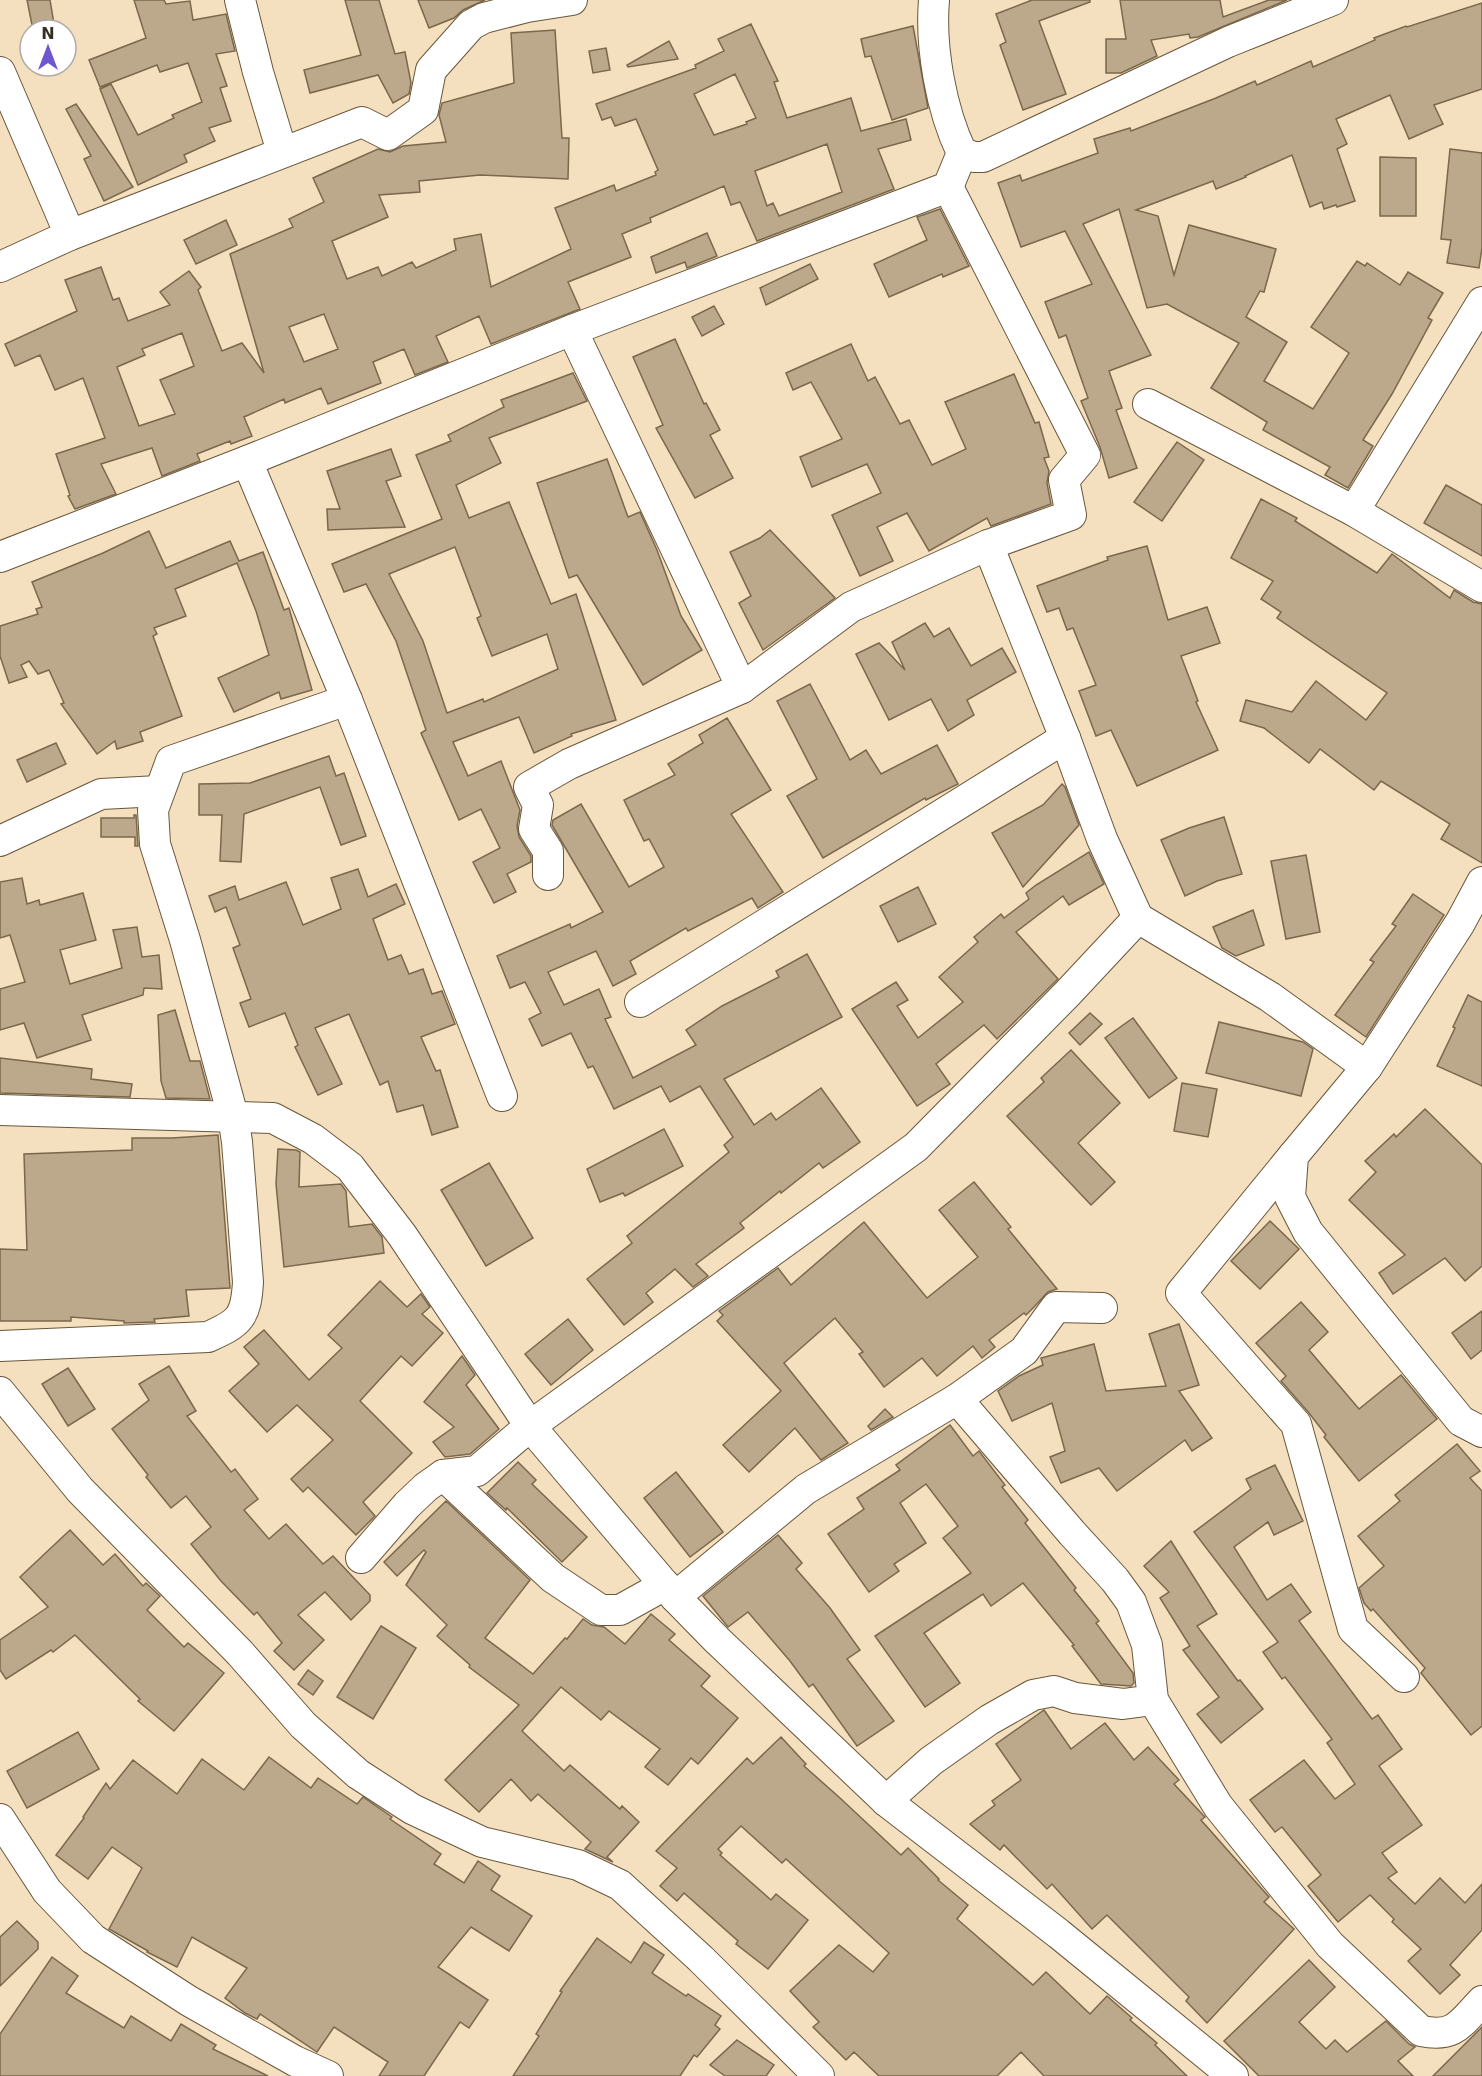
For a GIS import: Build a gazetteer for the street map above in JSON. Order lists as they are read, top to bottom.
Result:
{
  "north": "top"
}
